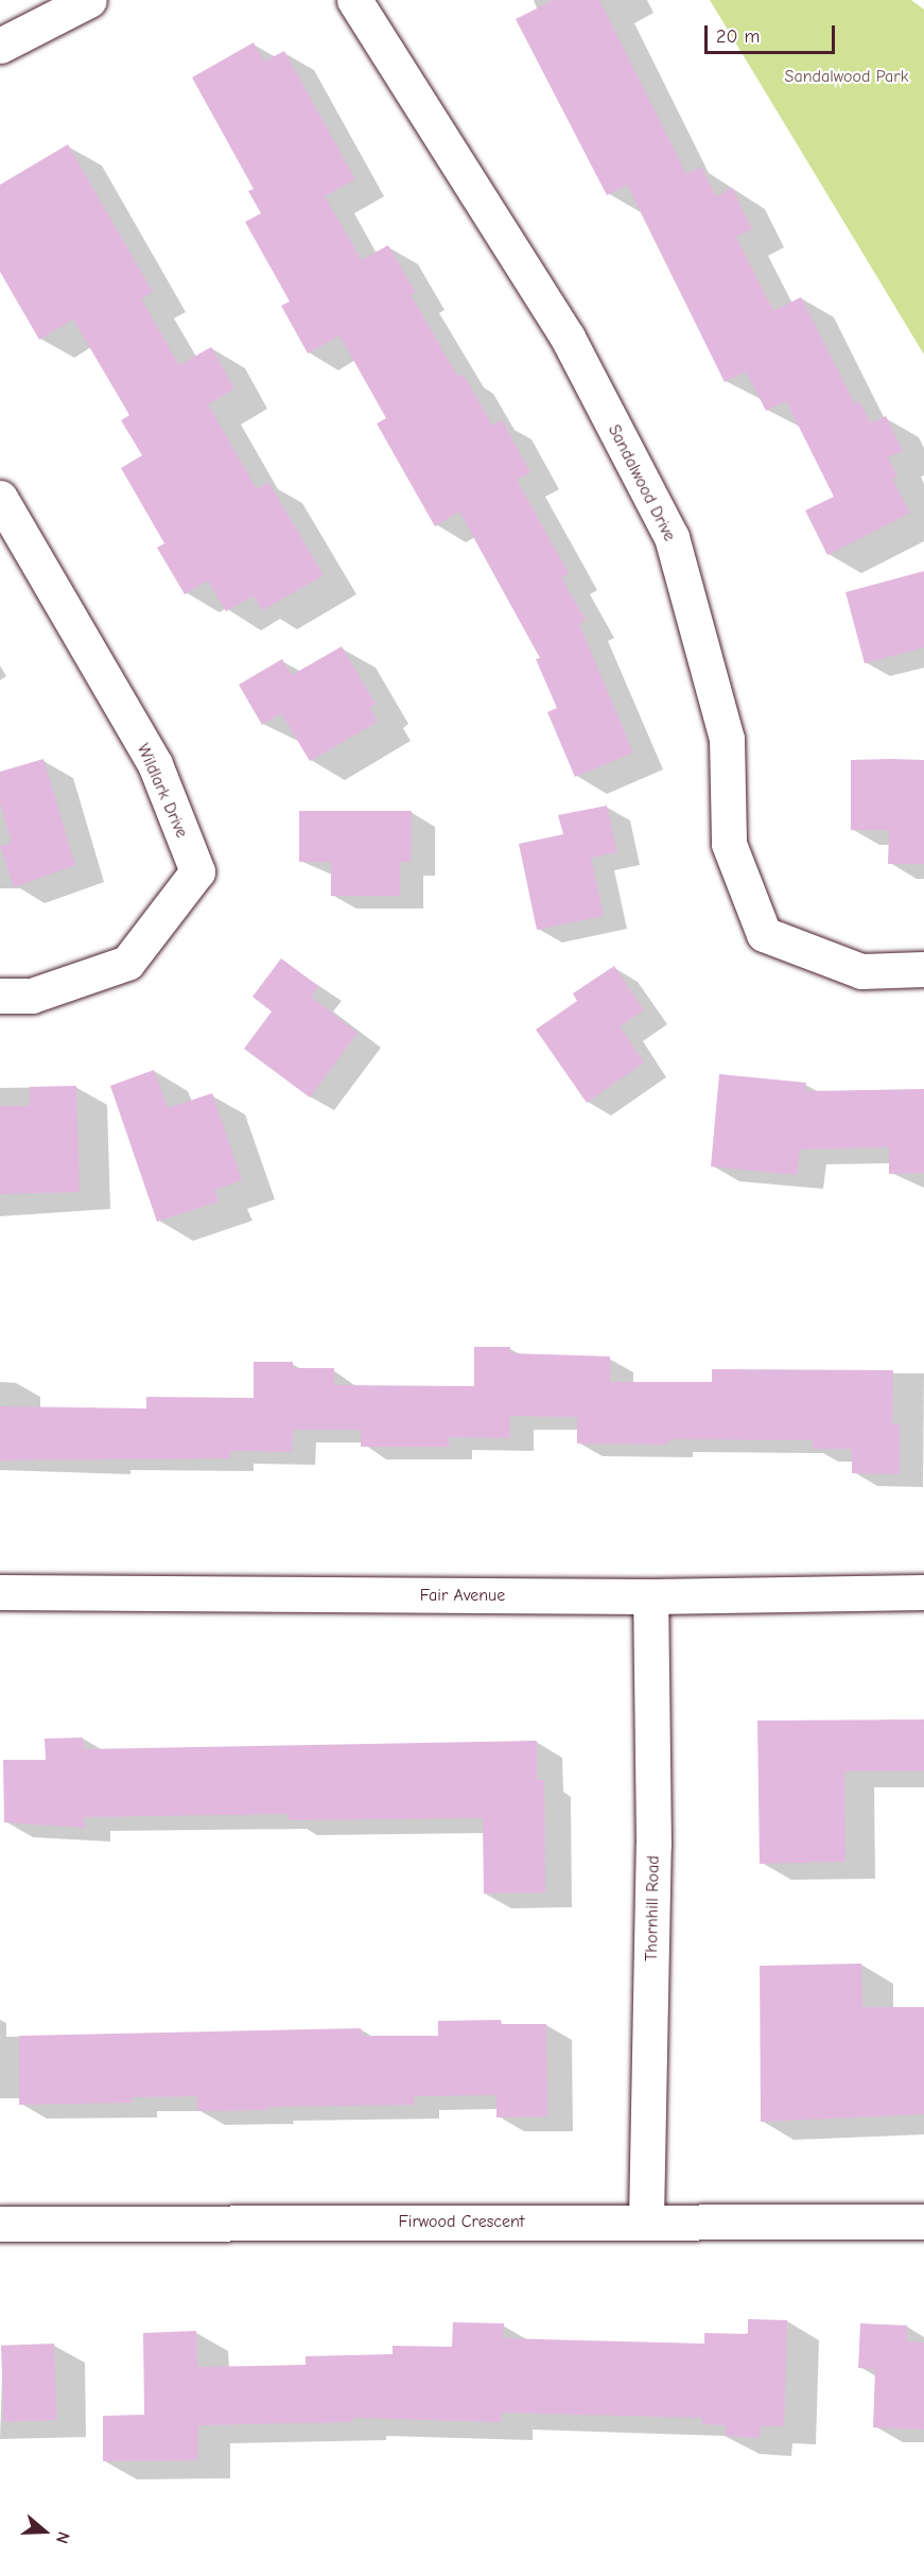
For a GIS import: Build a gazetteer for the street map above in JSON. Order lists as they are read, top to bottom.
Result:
{
  "streets": {
    "street": [
      "Sandalwood Drive",
      "Wildlark Drive",
      "Fair Avenue",
      "Thornhill Road",
      "Firwood Crescent"
    ]
  },
  "crossings": [
    ["Fair Avenue", "Thornhill Road"],
    ["Thornhill Road", "Firwood Crescent"]
  ],
  "parks": ["Sandalwood Park"],
  "scale_bar": "20 m",
  "north": "right"
}
